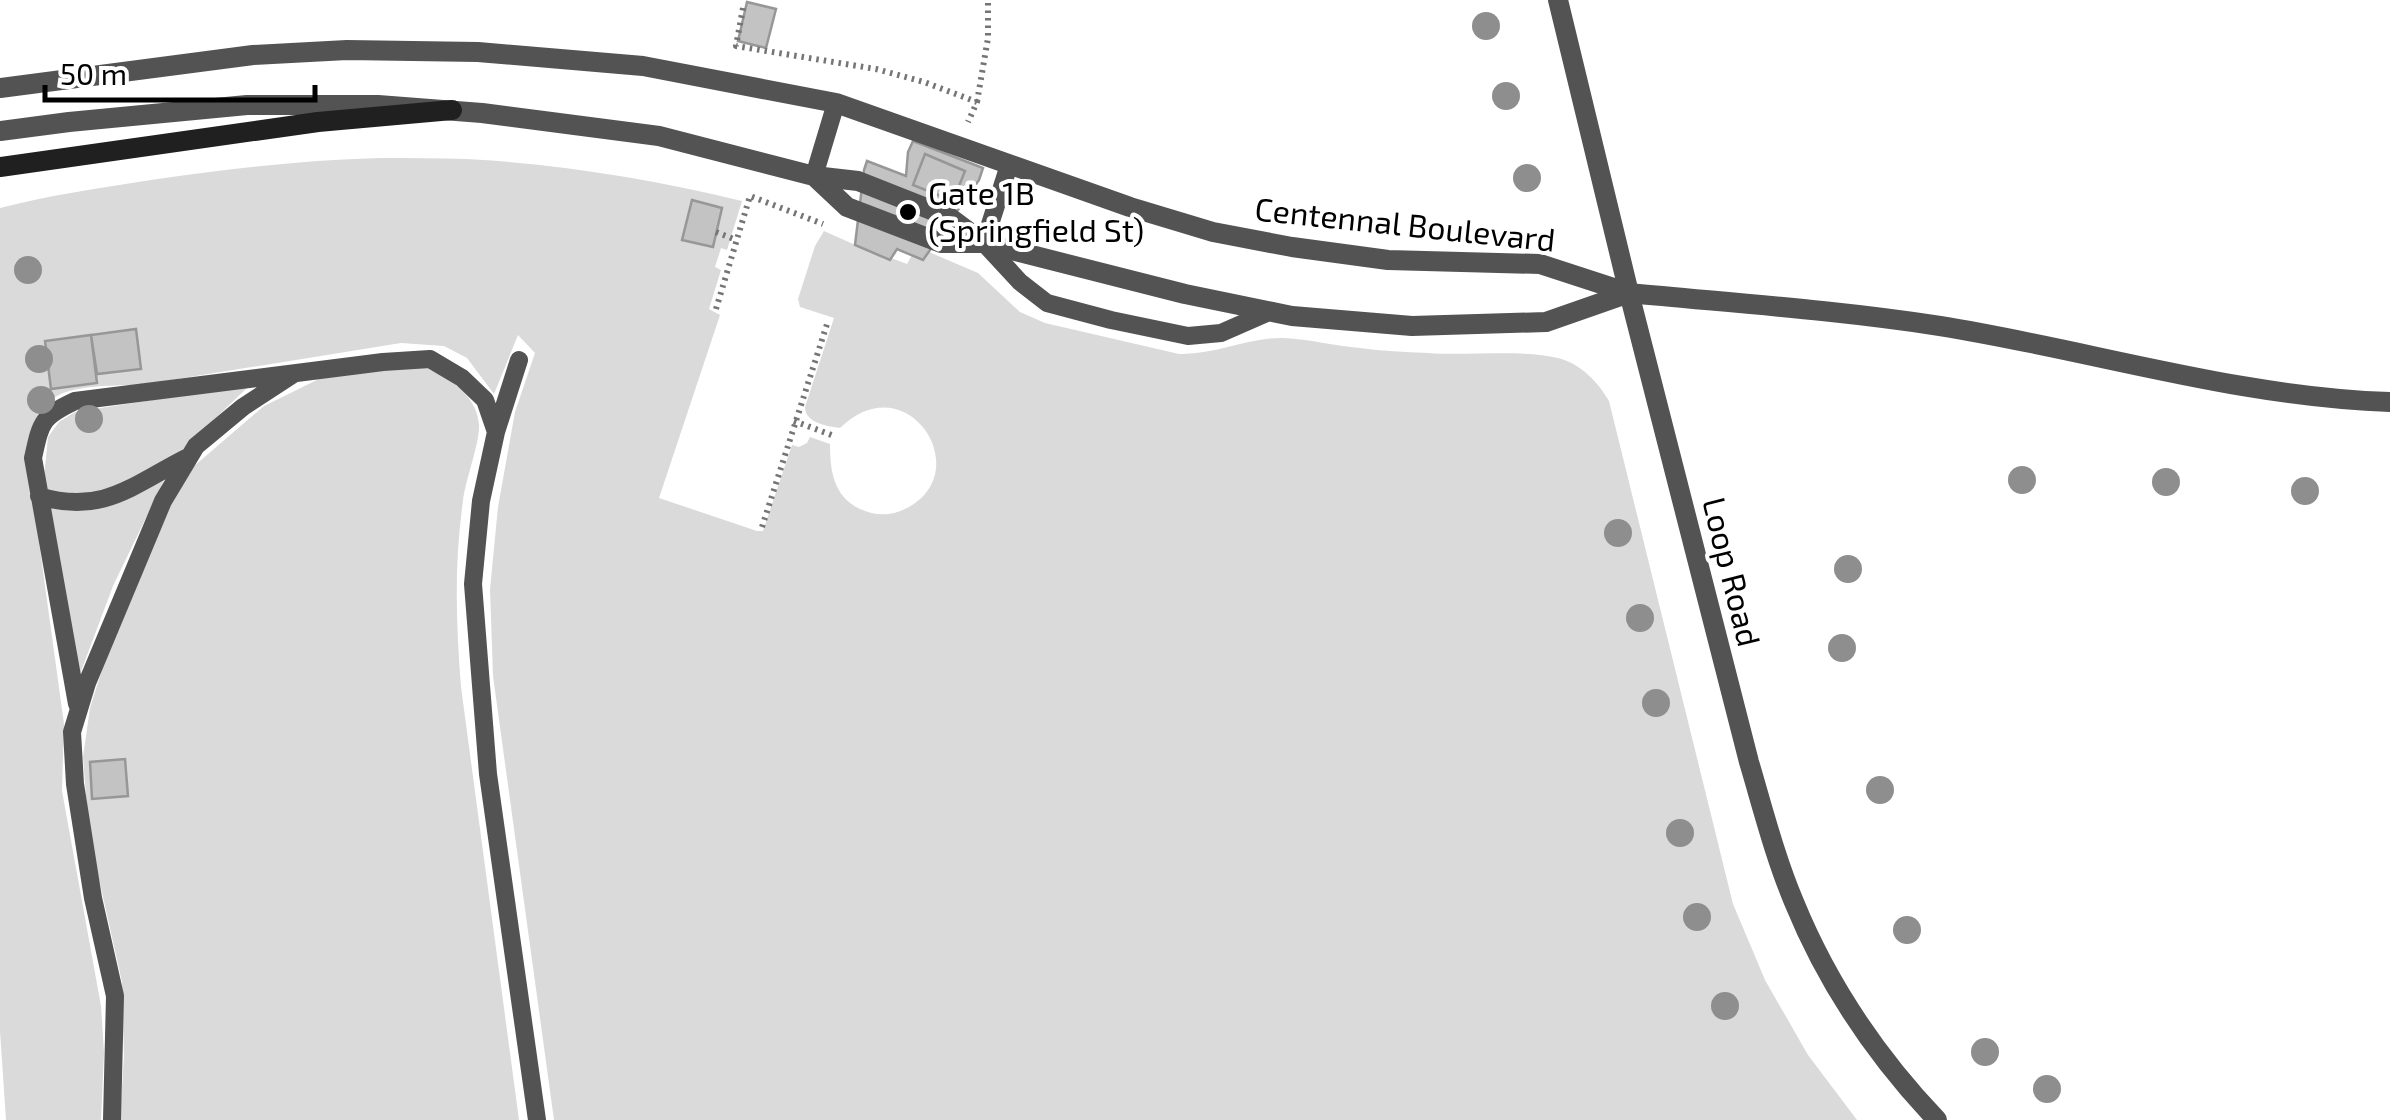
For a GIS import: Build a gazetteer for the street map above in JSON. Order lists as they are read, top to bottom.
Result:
{
  "streets": {
    "street": ["Centennal Boulevard", "Loop Road"]
  },
  "crossings": [
    ["Centennal Boulevard", "Loop Road"]
  ],
  "places": ["Gate 1B (Springfield St)"],
  "scale_bar": "50 m"
}
